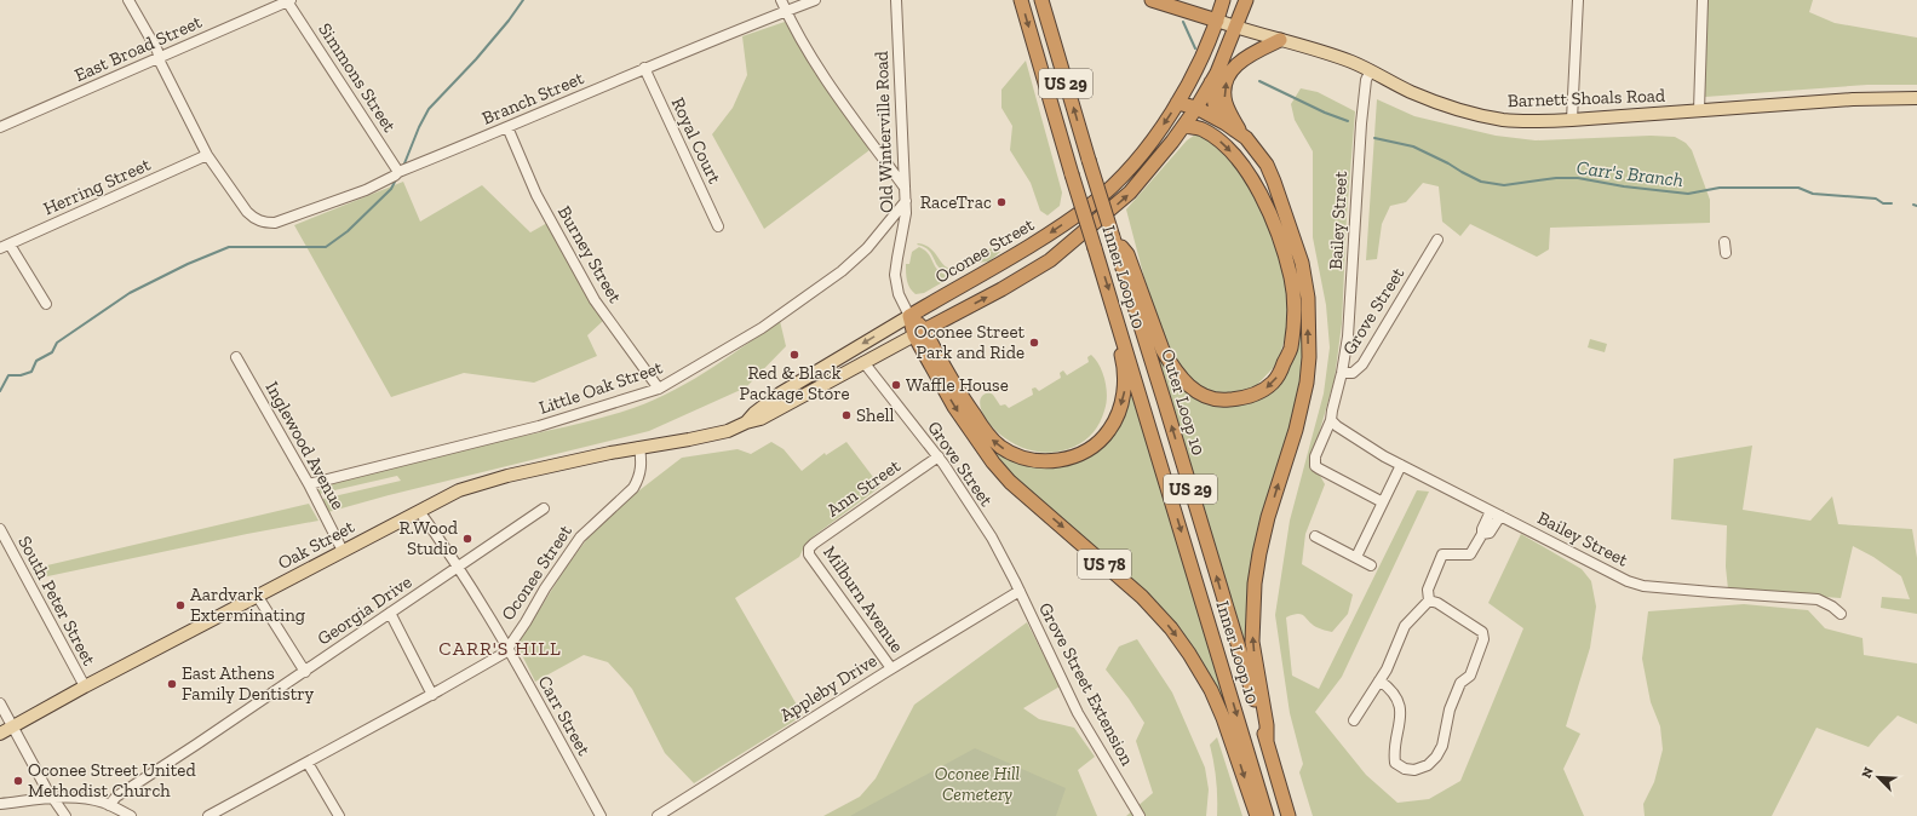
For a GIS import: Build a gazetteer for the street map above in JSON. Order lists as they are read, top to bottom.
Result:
{
  "streets": {
    "highway": [
      "US 29",
      "Oconee Street",
      "Inner Loop 10",
      "Outer Loop 10",
      "US 78"
    ],
    "main road": ["Barnett Shoals Road", "Oak Street"],
    "street": [
      "East Broad Street",
      "Simmons Street",
      "Branch Street",
      "Old Winterville Road",
      "Royal Court",
      "Herring Street",
      "Bailey Street",
      "Burney Street",
      "Grove Street",
      "Little Oak Street",
      "Inglewood Avenue",
      "Ann Street",
      "Milburn Avenue",
      "South Peter Street",
      "Georgia Drive",
      "Grove Street Extension",
      "Appleby Drive",
      "Carr Street"
    ]
  },
  "crossings": [
    ["East Broad Street", "Simmons Street"],
    ["Simmons Street", "Branch Street"],
    ["Branch Street", "Royal Court"],
    ["Branch Street", "Herring Street"],
    ["Branch Street", "Burney Street"],
    ["Barnett Shoals Road", "Bailey Street"],
    ["Barnett Shoals Road", "Oconee Street"],
    ["Old Winterville Road", "Oconee Street"],
    ["Old Winterville Road", "Little Oak Street"],
    ["Old Winterville Road", "US 78"],
    ["Bailey Street", "Grove Street"],
    ["Oconee Street", "Grove Street"],
    ["Oconee Street", "Oak Street"],
    ["Oconee Street", "US 78"],
    ["Oconee Street", "Carr Street"],
    ["Burney Street", "Little Oak Street"],
    ["Grove Street", "Ann Street"],
    ["Grove Street", "Grove Street Extension"],
    ["Grove Street", "Appleby Drive"],
    ["Little Oak Street", "Inglewood Avenue"],
    ["Inglewood Avenue", "Oak Street"],
    ["Ann Street", "Milburn Avenue"],
    ["Oak Street", "South Peter Street"],
    ["Oak Street", "Carr Street"],
    ["Milburn Avenue", "Appleby Drive"],
    ["Georgia Drive", "Carr Street"],
    ["Grove Street Extension", "Appleby Drive"]
  ],
  "districts": ["CARR'S HILL"],
  "water": ["Carr's Branch"],
  "parks": ["Oconee Hill Cemetery"],
  "places": [
    "RaceTrac",
    "Oconee Street Park and Ride",
    "Red & Black Package Store",
    "Waffle House",
    "Shell",
    "R.Wood Studio",
    "Aardvark Exterminating",
    "East Athens Family Dentistry",
    "Oconee Street United Methodist Church"
  ],
  "north": "top left"
}
